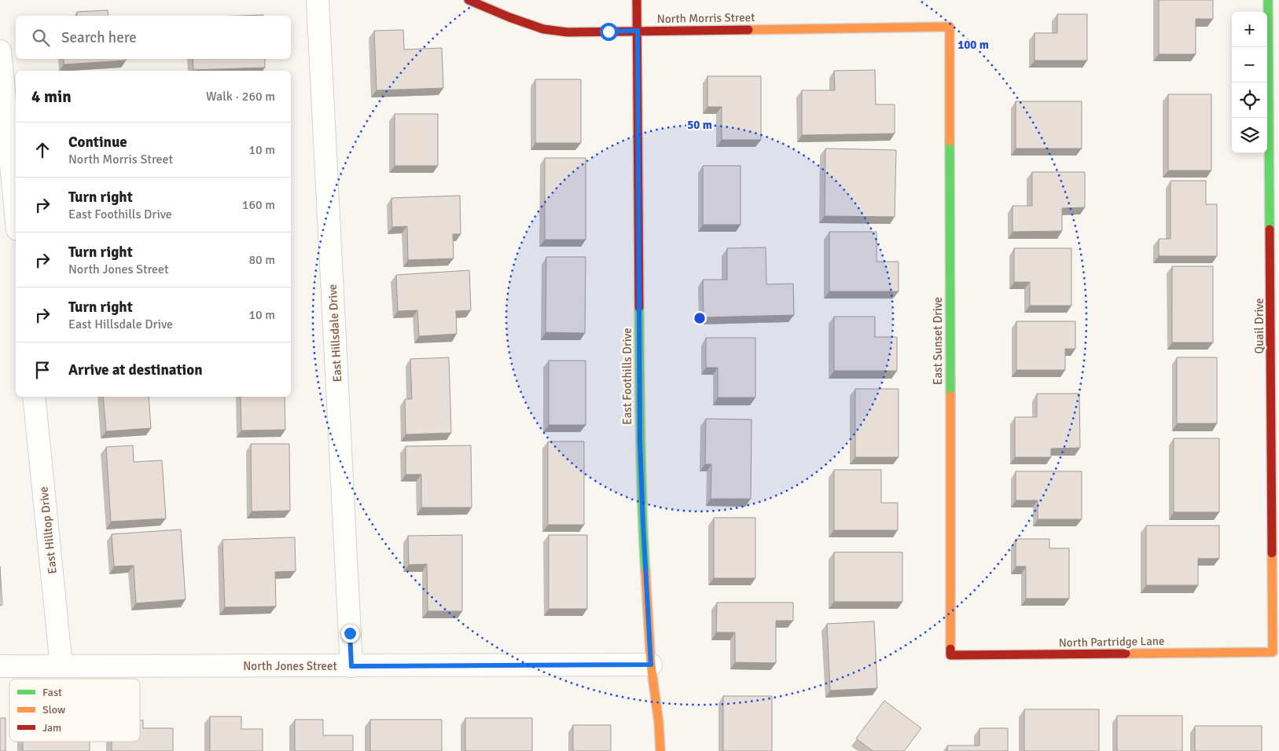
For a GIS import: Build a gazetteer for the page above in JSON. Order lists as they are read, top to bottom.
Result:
{
  "streets": {
    "street": [
      "North Morris Street",
      "Quail Drive",
      "East Hillsdale Drive",
      "East Sunset Drive",
      "East Foothills Drive",
      "East Hilltop Drive",
      "North Partridge Lane",
      "North Jones Street"
    ]
  },
  "crossings": [
    ["North Morris Street", "East Sunset Drive"],
    ["North Morris Street", "East Foothills Drive"],
    ["Quail Drive", "North Partridge Lane"],
    ["East Hillsdale Drive", "North Jones Street"],
    ["East Sunset Drive", "North Partridge Lane"],
    ["East Foothills Drive", "North Jones Street"],
    ["East Hilltop Drive", "North Jones Street"]
  ],
  "legend": ["Fast", "Slow", "Jam"],
  "page": {
    "map_buttons": ["+", "−"],
    "search": "Search here",
    "heading": ["4 min", "Walk · 260 m"],
    "list": [
      ["Continue", "North Morris Street", "10 m"],
      ["Turn right", "East Foothills Drive", "160 m"],
      ["Turn right", "North Jones Street", "80 m"],
      ["Turn right", "East Hillsdale Drive", "10 m"],
      "Arrive at destination"
    ]
  },
  "rings": ["100 m", "50 m"]
}
